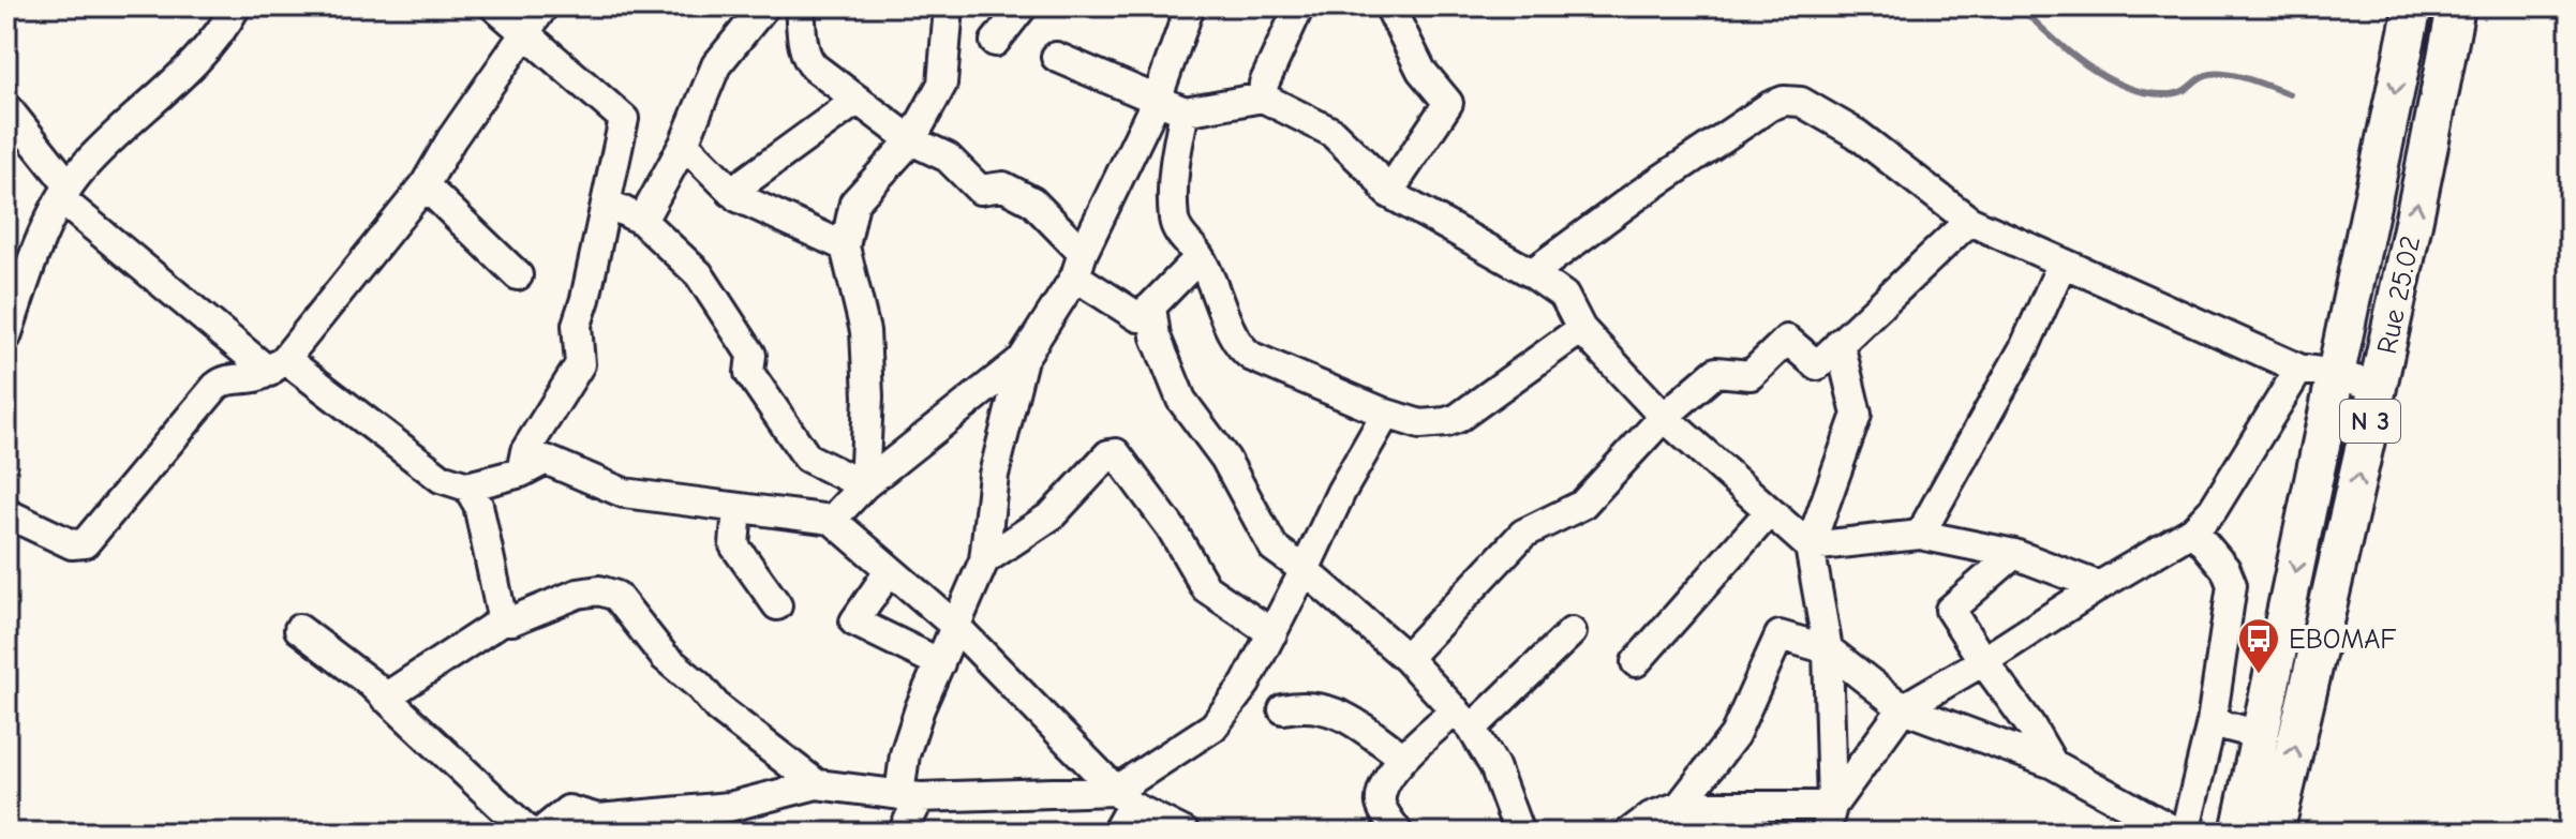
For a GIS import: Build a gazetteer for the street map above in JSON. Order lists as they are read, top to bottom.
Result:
{
  "streets": {
    "main road": ["Rue 25.02", "N 3"]
  },
  "places": {
    "bus stop": ["EBOMAF"]
  }
}
